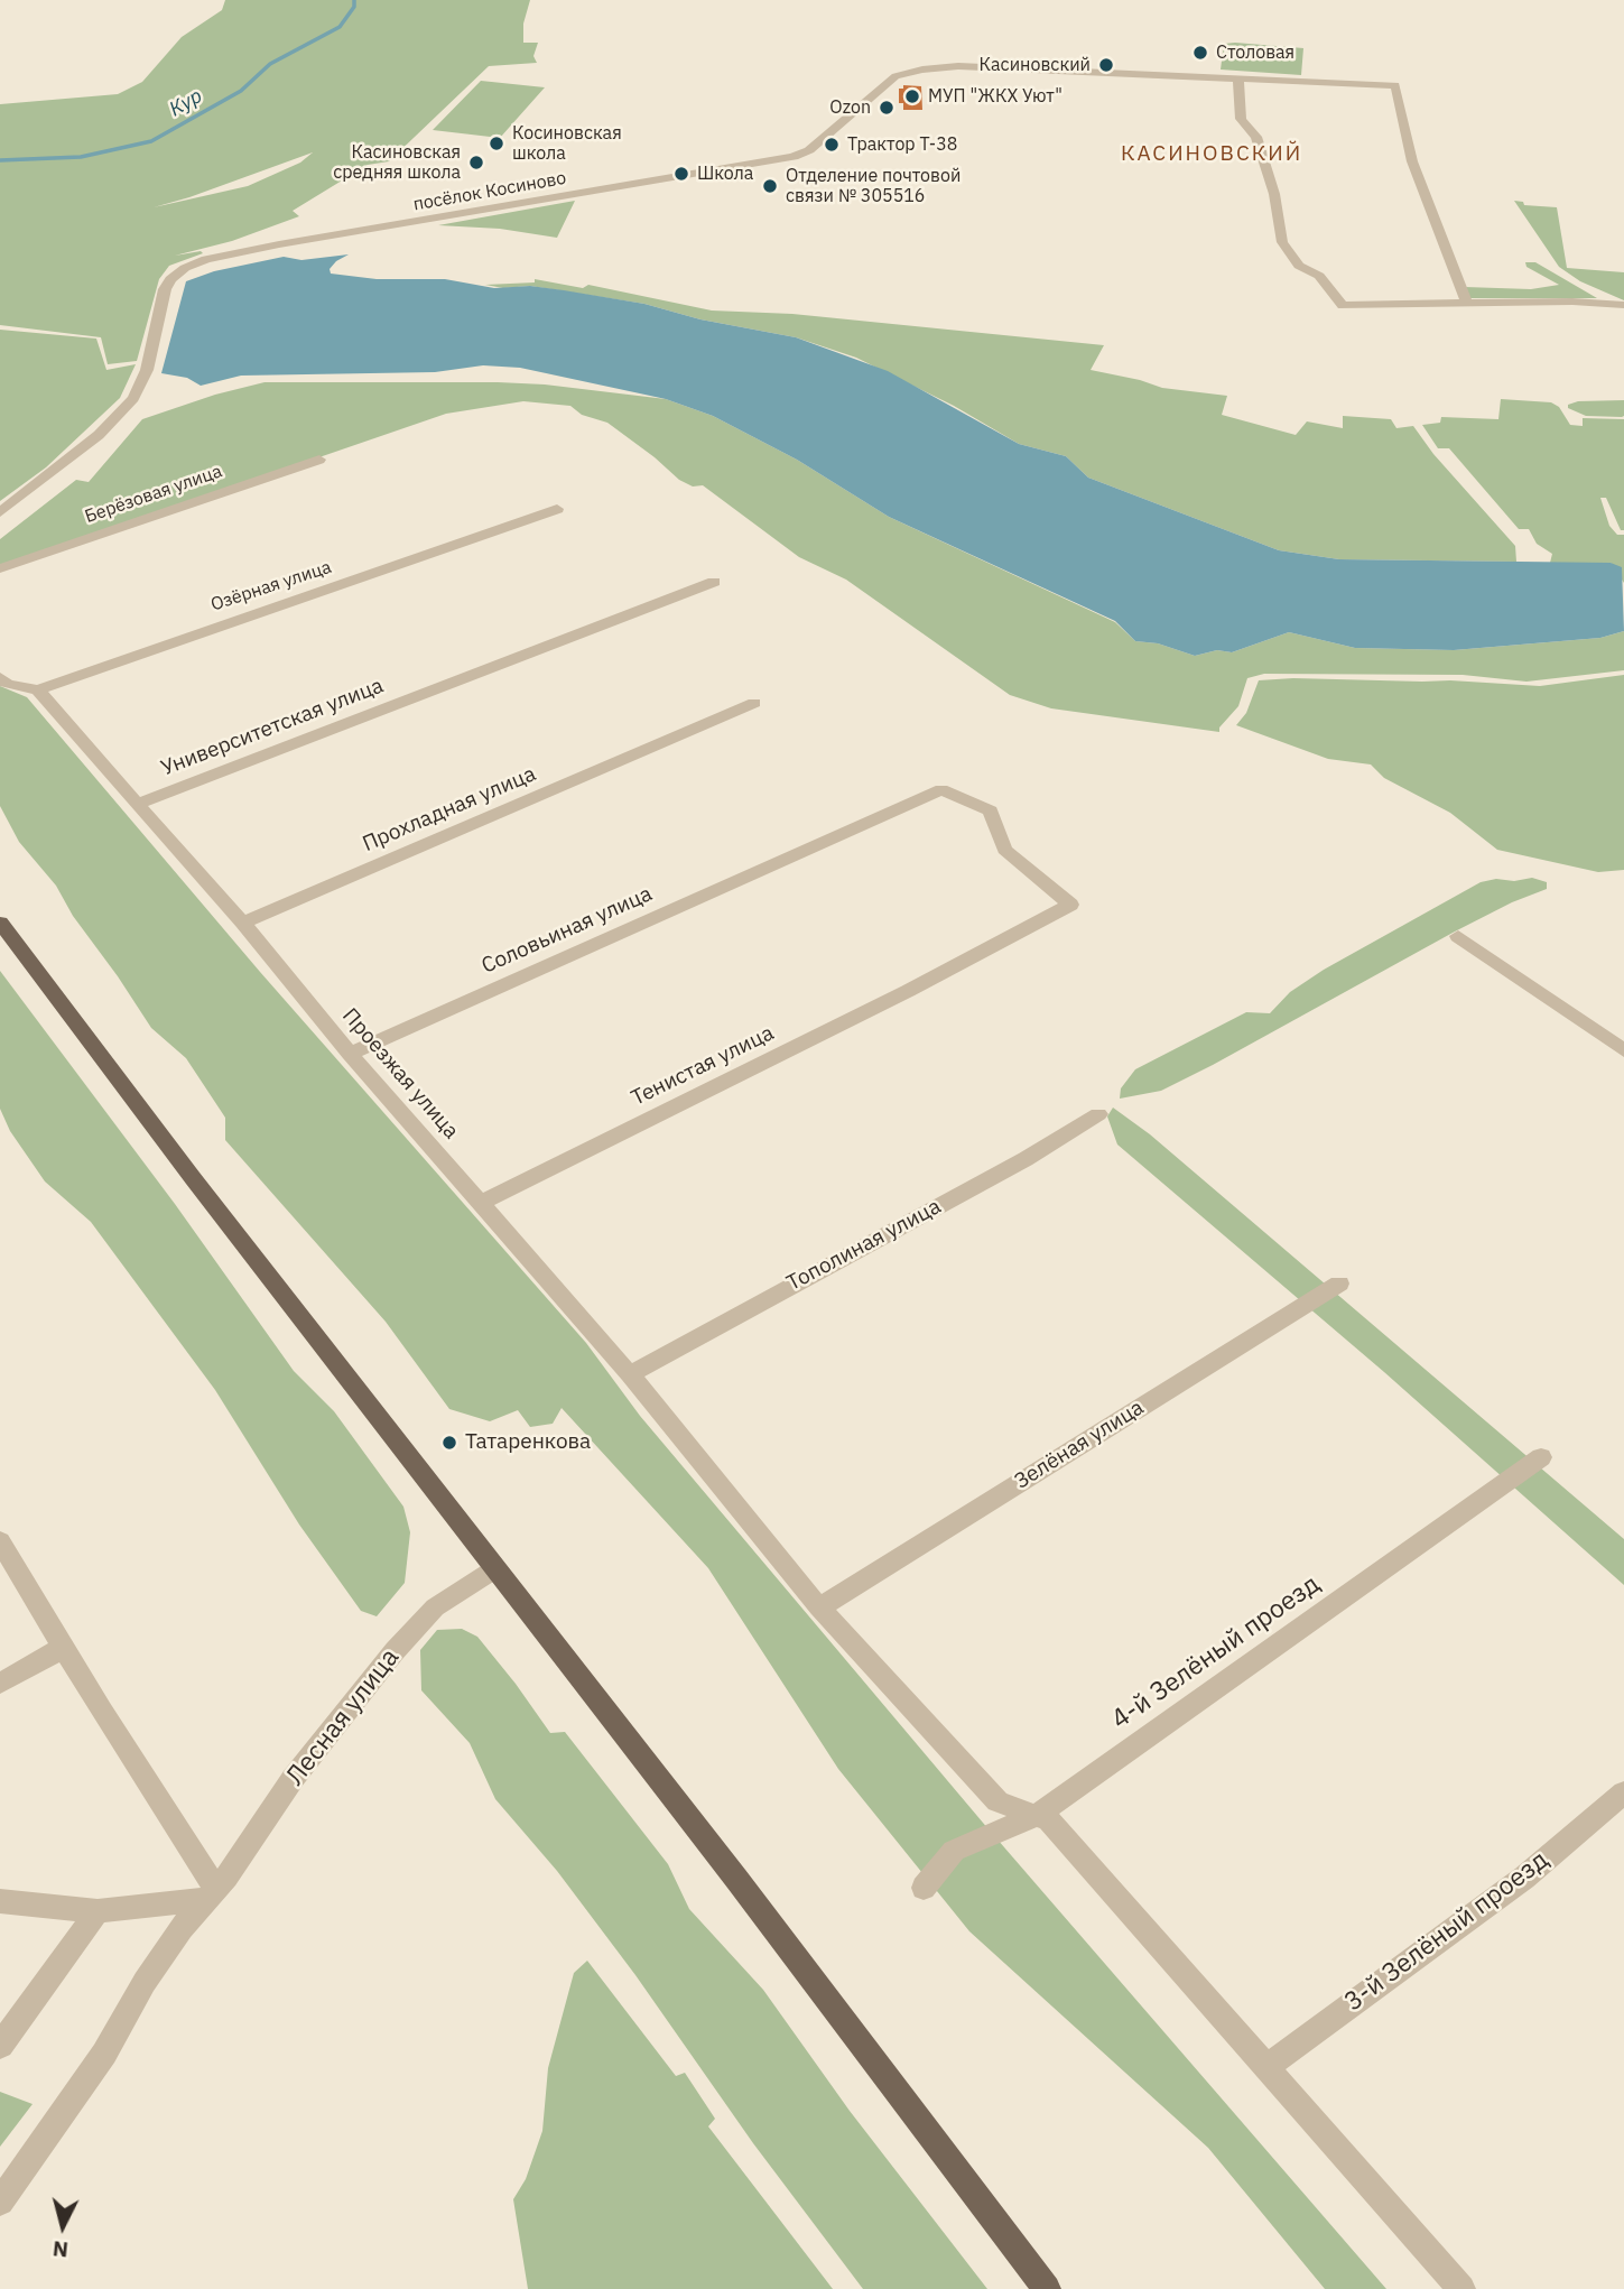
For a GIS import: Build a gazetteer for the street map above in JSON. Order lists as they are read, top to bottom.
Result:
{
  "streets": {
    "street": [
      "посёлок Косиново",
      "Берёзовая улица",
      "Озёрная улица",
      "Университетская улица",
      "Прохладная улица",
      "Соловьиная улица",
      "Тенистая улица",
      "Проезжая улица",
      "Тополиная улица",
      "Зелёная улица",
      "4-й Зелёный проезд",
      "Лесная улица",
      "3-й Зелёный проезд"
    ]
  },
  "crossings": [
    ["Университетская улица", "Проезжая улица"],
    ["Прохладная улица", "Проезжая улица"],
    ["Соловьиная улица", "Тенистая улица"],
    ["Соловьиная улица", "Проезжая улица"],
    ["Тенистая улица", "Проезжая улица"],
    ["Проезжая улица", "Тополиная улица"],
    ["Проезжая улица", "Зелёная улица"],
    ["Проезжая улица", "4-й Зелёный проезд"],
    ["Проезжая улица", "3-й Зелёный проезд"]
  ],
  "districts": ["КАСИНОВСКИЙ"],
  "water": ["Кур"],
  "places": [
    "Столовая",
    "Касиновский",
    "МУП \"ЖКХ Уют\"",
    "Ozon",
    "Косиновская школа",
    "Трактор Т-38",
    "Касиновская средняя школа",
    "Школа",
    "Отделение почтовой связи № 305516",
    "Татаренкова"
  ],
  "north": "bottom"
}
